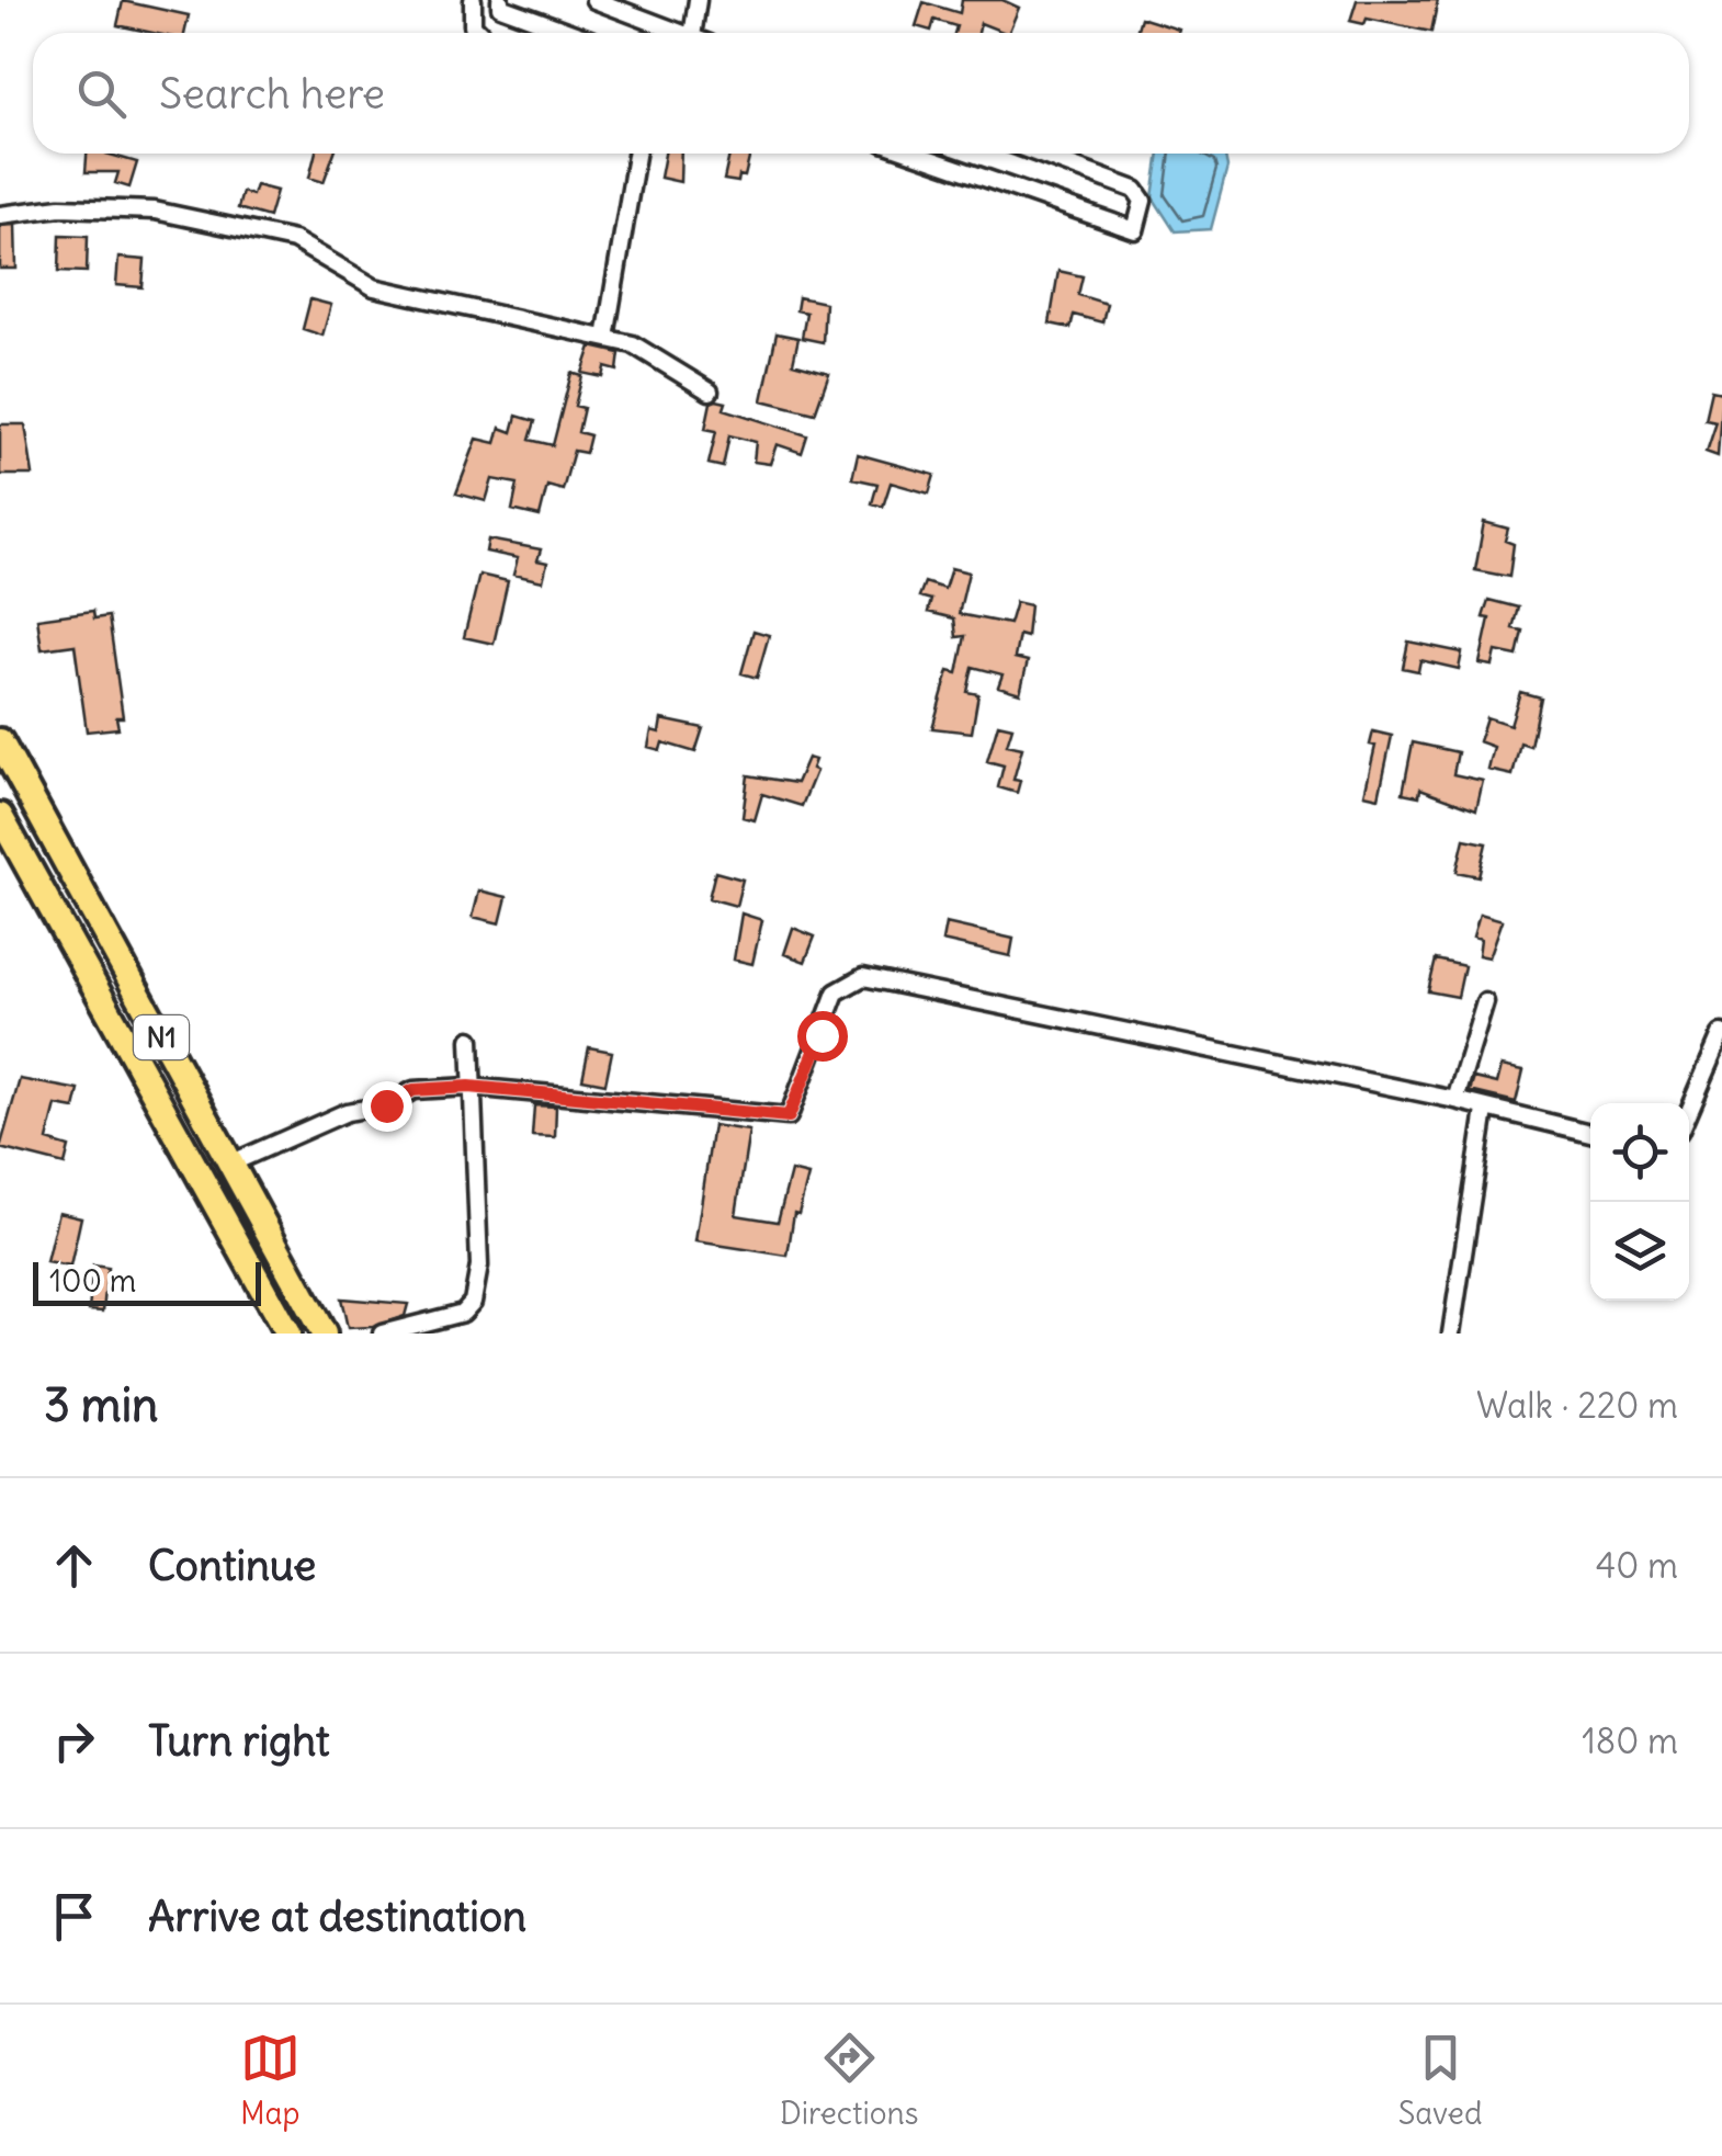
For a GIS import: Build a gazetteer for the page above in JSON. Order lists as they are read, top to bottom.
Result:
{
  "streets": {
    "highway": ["N1"]
  },
  "scale_bar": "100 m",
  "page": {
    "search": "Search here",
    "scale": "100 m",
    "heading": ["3 min", "Walk · 220 m"],
    "list": [
      ["Continue", "40 m"],
      ["Turn right", "180 m"],
      "Arrive at destination"
    ],
    "nav": ["Map", "Directions", "Saved"]
  }
}
